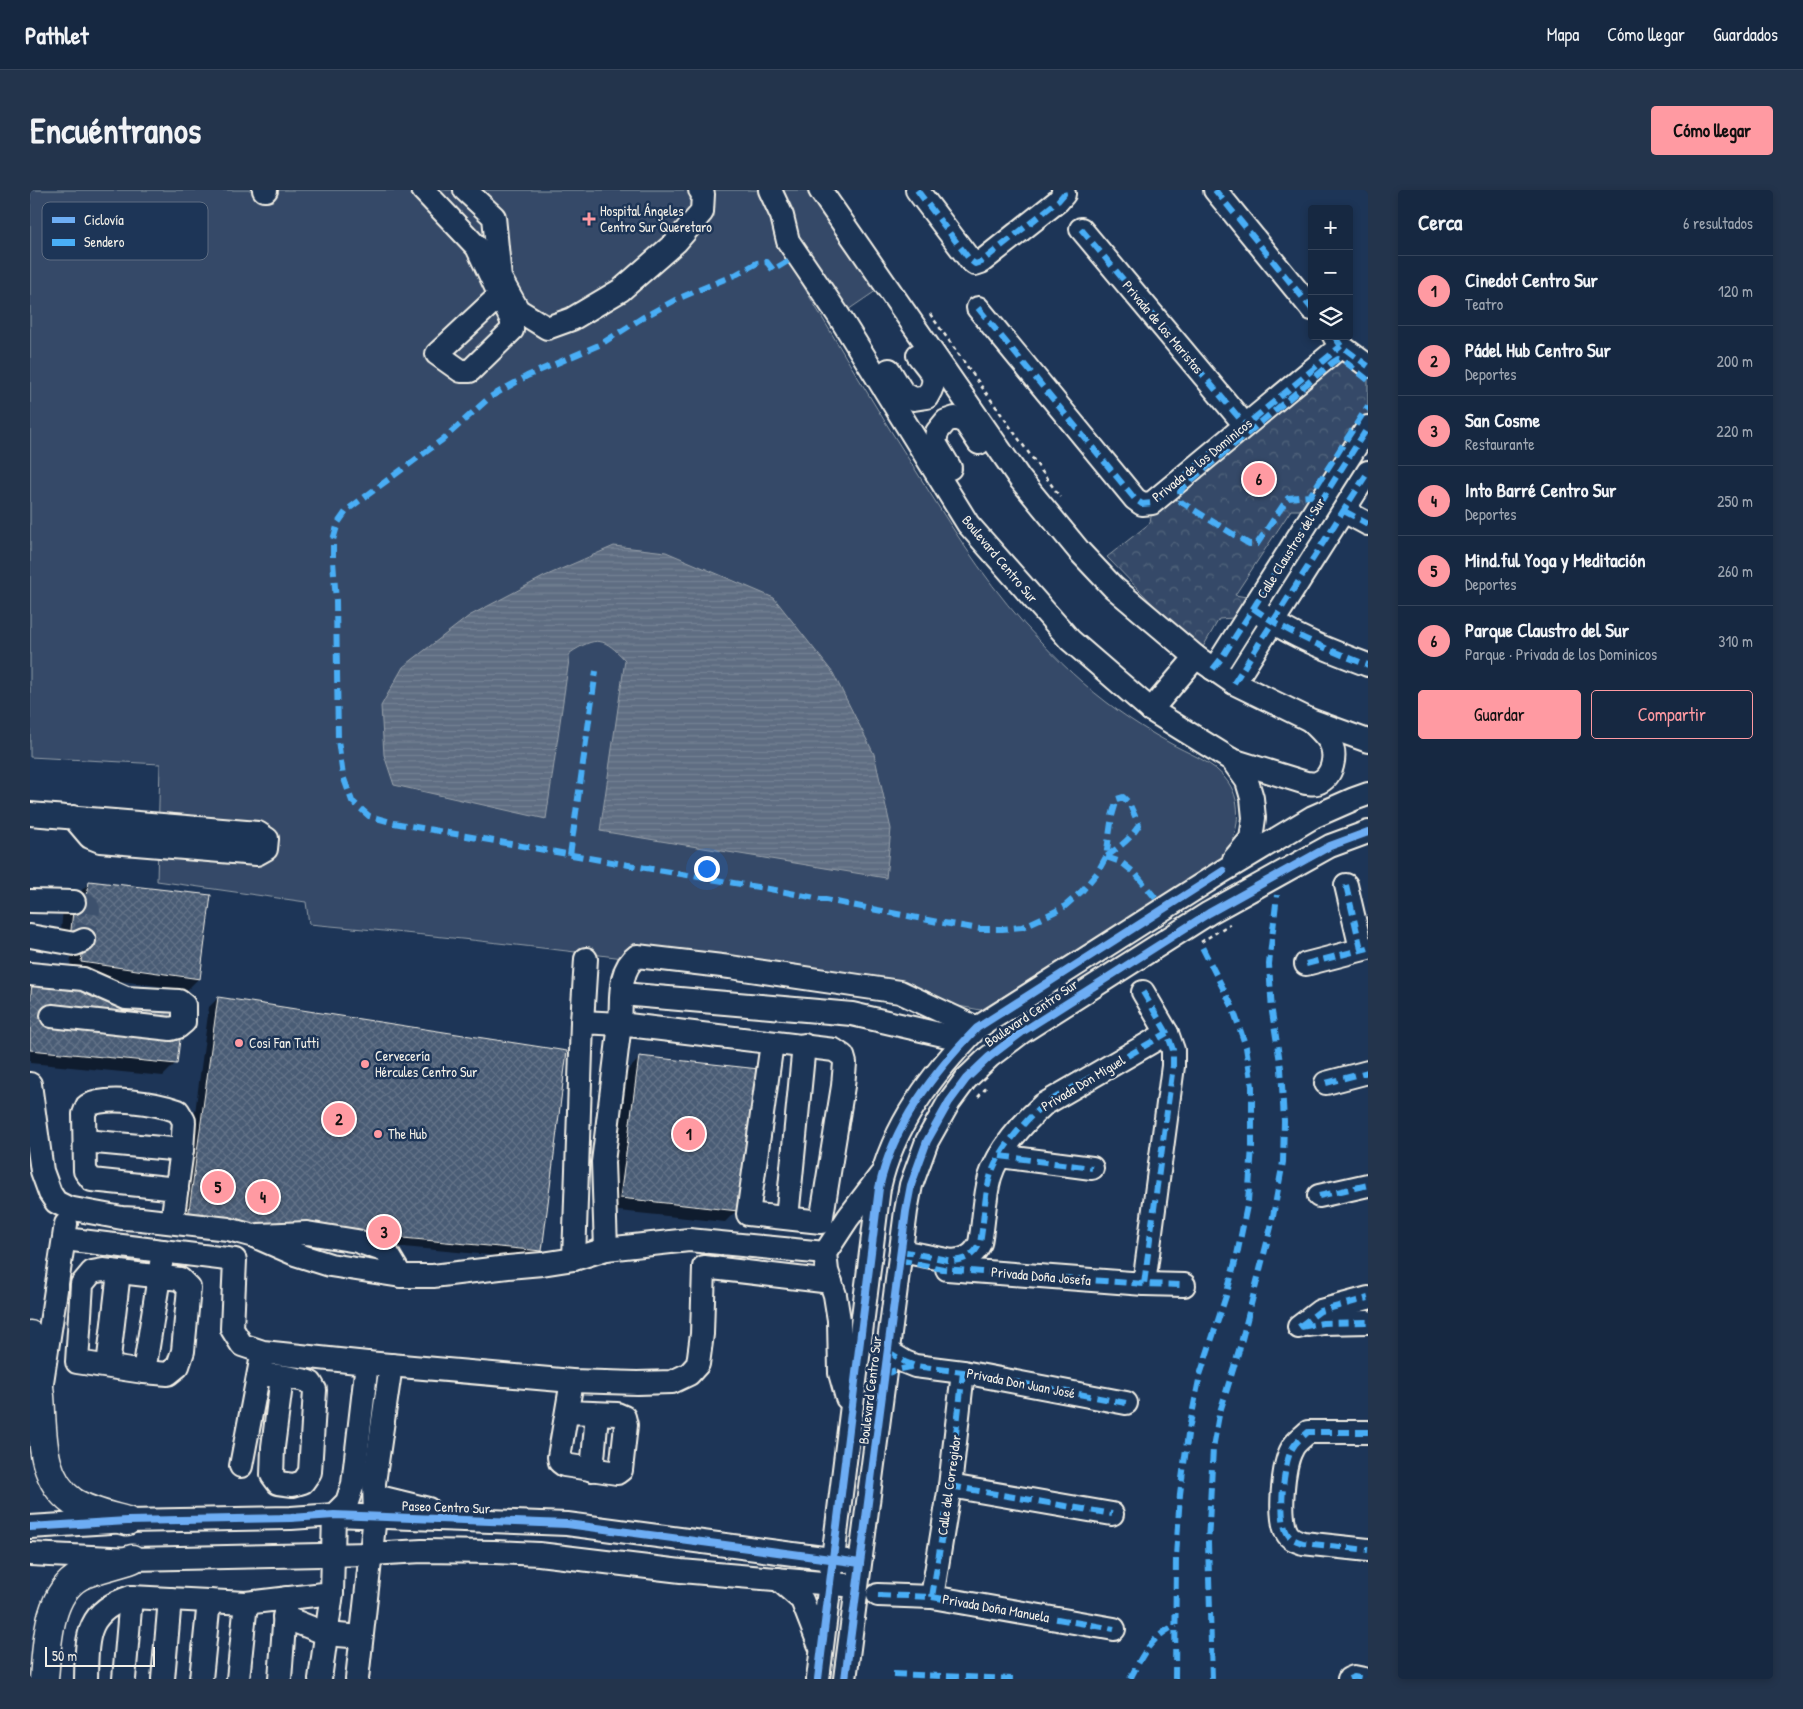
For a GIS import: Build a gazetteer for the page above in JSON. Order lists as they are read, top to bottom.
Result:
{
  "streets": {
    "street": [
      "Privada de los Maristas",
      "Privada de los Dominicos",
      "Calle Claustros del Sur",
      "Boulevard Centro Sur",
      "Privada Don Miguel",
      "Privada Doña Josefa",
      "Privada Don Juan José",
      "Calle del Corregidor",
      "Paseo Centro Sur",
      "Privada Doña Manuela"
    ]
  },
  "crossings": [
    ["Privada de los Maristas", "Privada de los Dominicos"],
    ["Calle Claustros del Sur", "Boulevard Centro Sur"],
    ["Boulevard Centro Sur", "Privada Don Miguel"],
    ["Boulevard Centro Sur", "Privada Doña Josefa"],
    ["Boulevard Centro Sur", "Privada Don Juan José"],
    ["Privada Don Miguel", "Privada Doña Josefa"],
    ["Privada Don Juan José", "Calle del Corregidor"],
    ["Calle del Corregidor", "Privada Doña Manuela"]
  ],
  "places": {
    "health": ["Hospital Ángeles Centro Sur Queretaro"],
    "other": ["Cosi Fan Tutti", "Cervecería Hércules Centro Sur", "The Hub"]
  },
  "legend": ["Ciclovía", "Sendero"],
  "scale_bar": "50 m",
  "page": {
    "header": "Pathlet",
    "nav": ["Mapa", "Cómo llegar", "Guardados"],
    "buttons": [
      "Cómo llegar",
      ["Guardar", "Compartir"]
    ],
    "title": "Encuéntranos",
    "heading": ["Cerca", "6 resultados"],
    "map_buttons": ["+", "−"],
    "list": [
      {
        "mark": "1",
        "name": "Cinedot Centro Sur",
        "note": "Teatro",
        "value": "120 m"
      },
      {
        "mark": "2",
        "name": "Pádel Hub Centro Sur",
        "note": "Deportes",
        "value": "200 m"
      },
      {
        "mark": "3",
        "name": "San Cosme",
        "note": "Restaurante",
        "value": "220 m"
      },
      {
        "mark": "4",
        "name": "Into Barré Centro Sur",
        "note": "Deportes",
        "value": "250 m"
      },
      {
        "mark": "5",
        "name": "Mind.ful Yoga y Meditación",
        "note": "Deportes",
        "value": "260 m"
      },
      {
        "mark": "6",
        "name": "Parque Claustro del Sur",
        "note": "Parque · Privada de los Dominicos",
        "value": "310 m"
      }
    ],
    "pins": [
      "6",
      "2",
      "1",
      "5",
      "4",
      "3"
    ],
    "scale": "50 m"
  }
}
